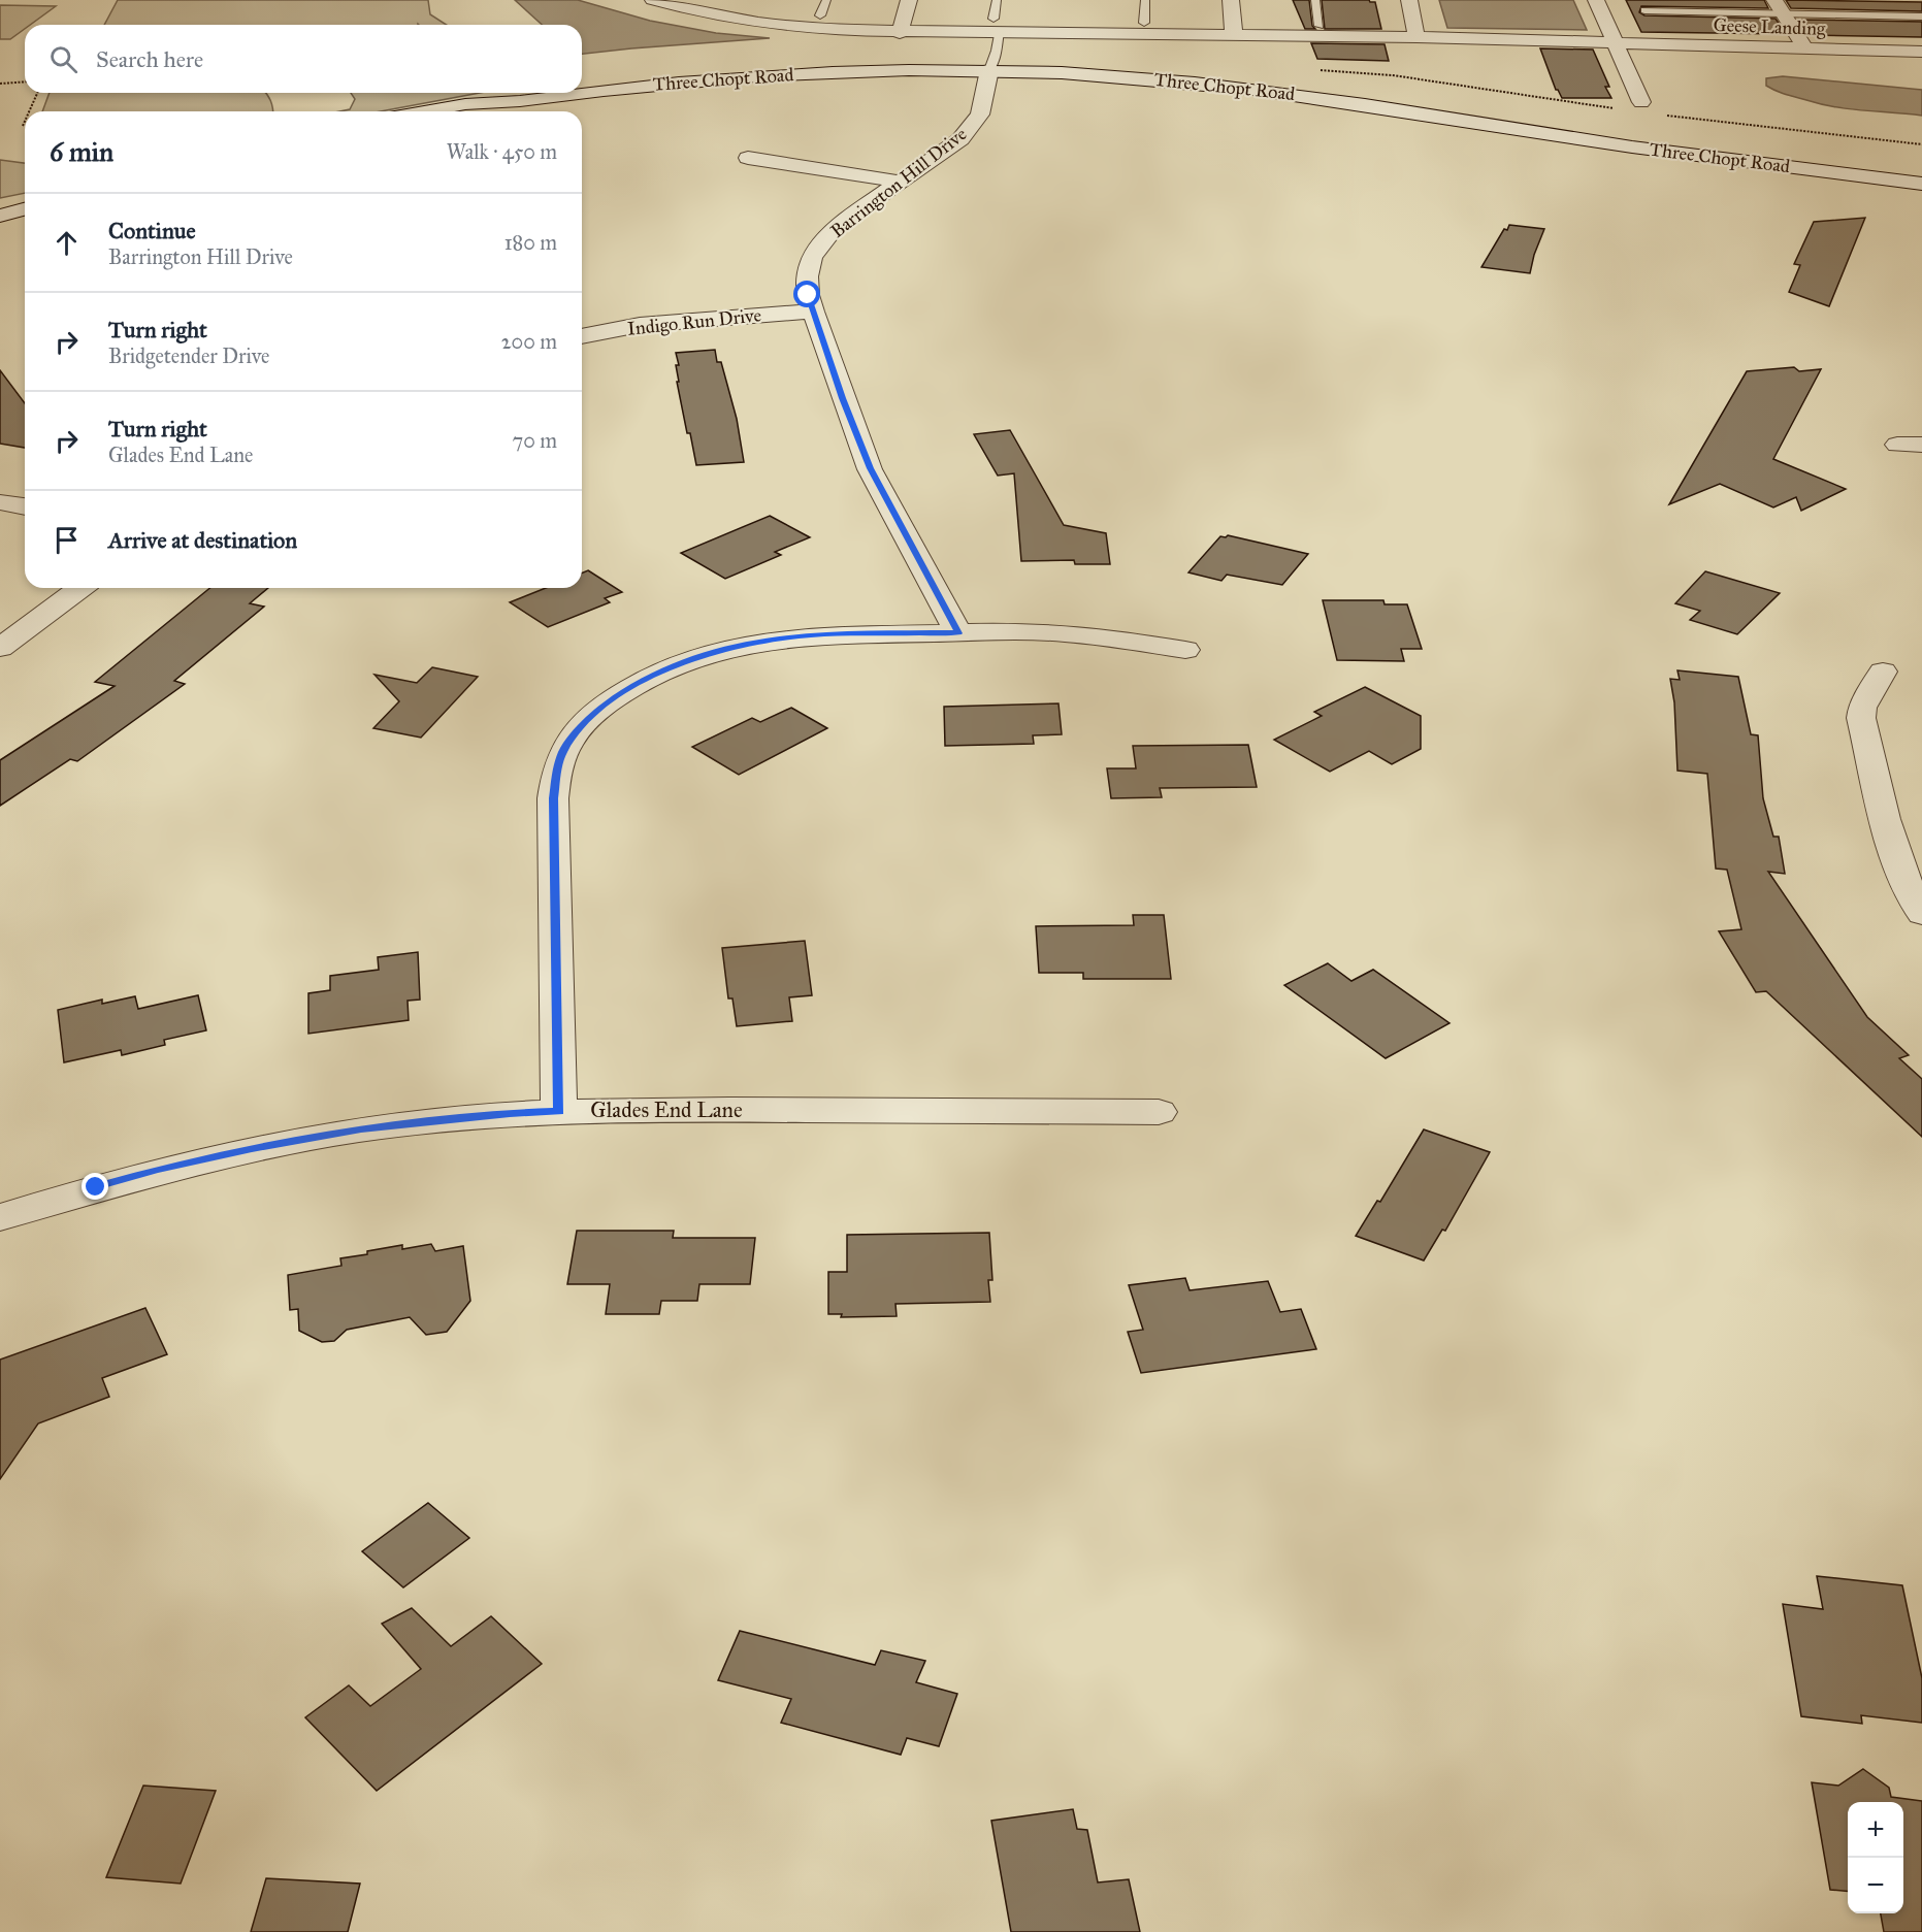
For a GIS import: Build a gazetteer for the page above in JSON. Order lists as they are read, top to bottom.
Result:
{
  "streets": {
    "street": [
      "Geese Landing",
      "Three Chopt Road",
      "Barrington Hill Drive",
      "Indigo Run Drive",
      "Glades End Lane"
    ]
  },
  "crossings": [
    ["Three Chopt Road", "Barrington Hill Drive"],
    ["Barrington Hill Drive", "Indigo Run Drive"]
  ],
  "page": {
    "search": "Search here",
    "heading": ["6 min", "Walk · 450 m"],
    "list": [
      ["Continue", "Barrington Hill Drive", "180 m"],
      ["Turn right", "Bridgetender Drive", "200 m"],
      ["Turn right", "Glades End Lane", "70 m"],
      "Arrive at destination"
    ],
    "map_buttons": ["+", "−"]
  }
}
